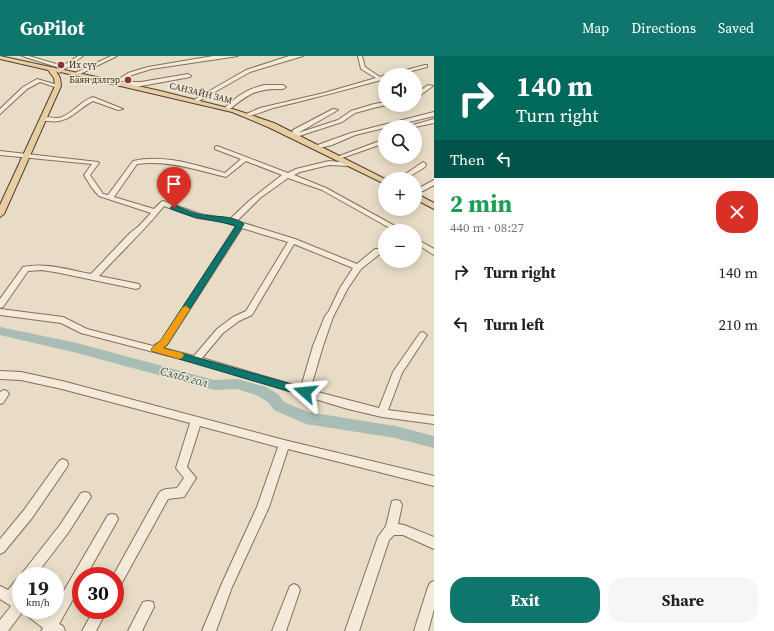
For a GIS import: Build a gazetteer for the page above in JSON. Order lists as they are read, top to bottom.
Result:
{
  "streets": {
    "main road": ["САНЗАЙН ЗАМ"]
  },
  "water": ["Сэлбэ гол"],
  "places": ["Их сүү", "Баян дэлгэр"],
  "page": {
    "header": "GoPilot",
    "nav": ["Map", "Directions", "Saved"],
    "turn": ["140 m", "Turn right"],
    "map_buttons": ["+", "−"],
    "then": "Then",
    "heading": ["2 min", "440 m · 08:27"],
    "list": [
      {
        "name": "Turn right",
        "value": "140 m"
      },
      {
        "name": "Turn left",
        "value": "210 m"
      }
    ],
    "speed": "19 km/h",
    "limit": "30",
    "buttons": ["Exit", "Share"]
  }
}
